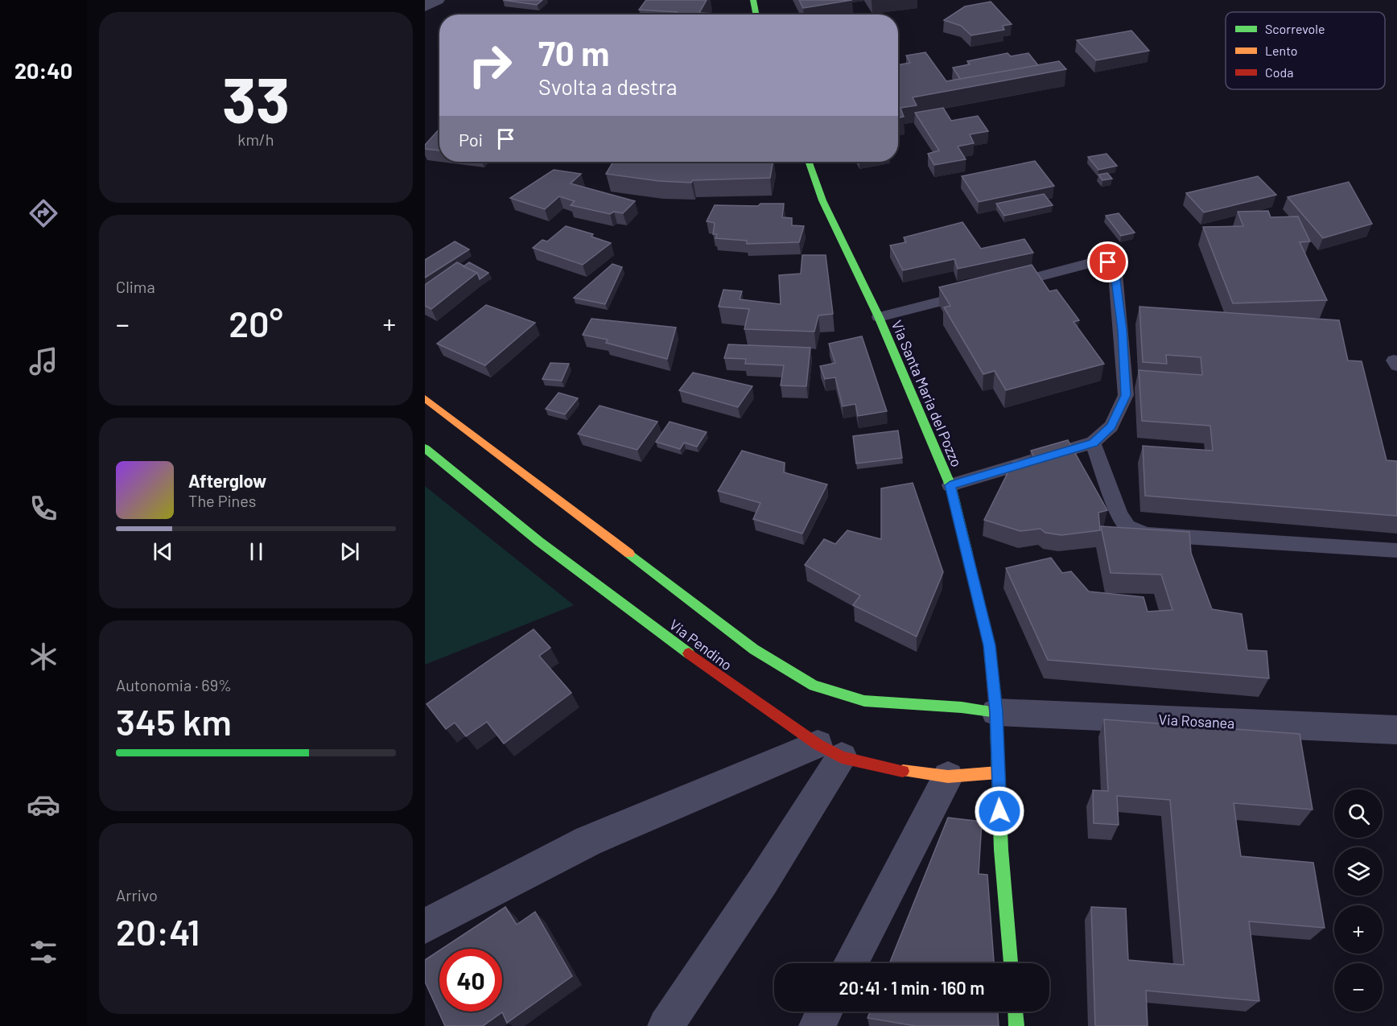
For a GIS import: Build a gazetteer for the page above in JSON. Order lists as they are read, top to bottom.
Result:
{
  "streets": {
    "street": ["Via Santa Maria del Pozzo", "Via Pendino", "Via Rosanea"]
  },
  "crossings": [
    ["Via Santa Maria del Pozzo", "Via Pendino"],
    ["Via Santa Maria del Pozzo", "Via Rosanea"],
    ["Via Pendino", "Via Rosanea"]
  ],
  "legend": ["Scorrevole", "Lento", "Coda"],
  "page": {
    "tabs": "20:40",
    "tile": [
      ["33", "km/h"],
      "Clima",
      ["Autonomia · 69%", "345 km"],
      ["Arrivo", "20:41"]
    ],
    "turn": ["70 m", "Svolta a destra"],
    "then": "Poi",
    "heat": ["−", "20°", "+"],
    "song": ["Afterglow", "The Pines"],
    "map_buttons": ["+", "−"],
    "limit": "40",
    "trip": "20:41 · 1 min · 160 m"
  }
}
